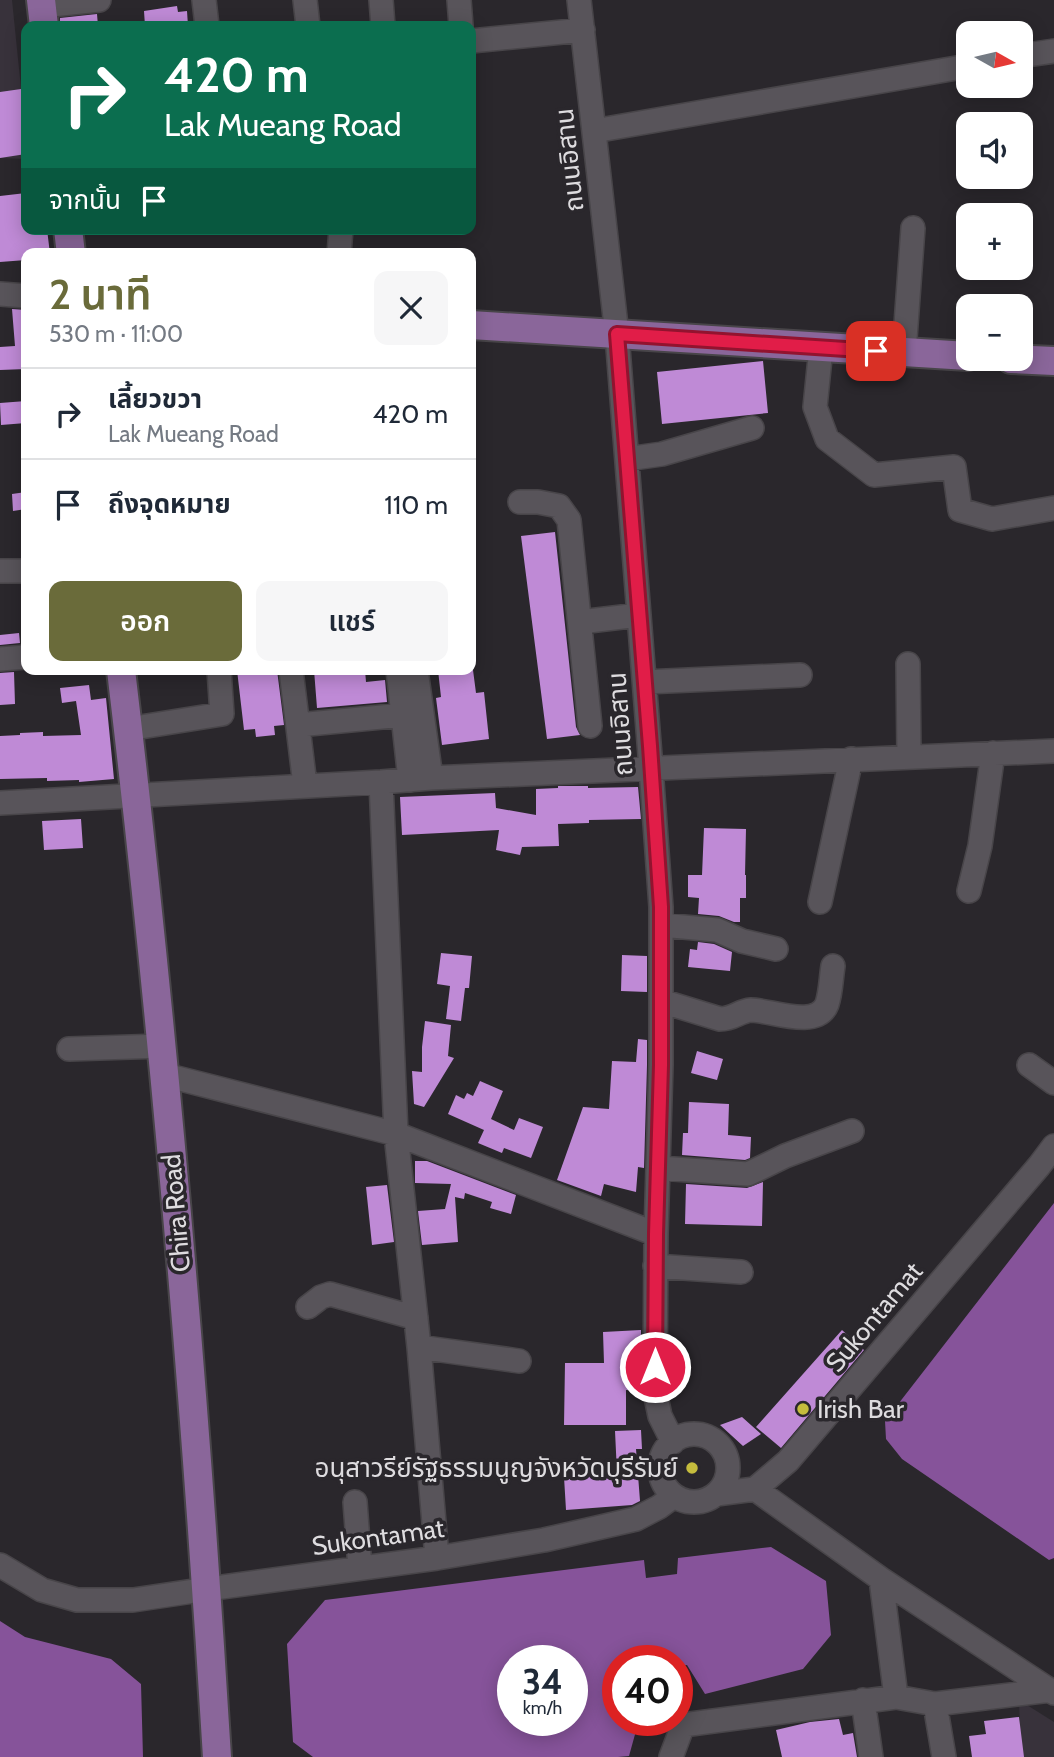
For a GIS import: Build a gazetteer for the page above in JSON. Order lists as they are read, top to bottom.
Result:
{
  "streets": {
    "main road": ["Chira Road"],
    "street": ["ถนนอิสาน", "Sukontamat"]
  },
  "crossings": [
    ["ถนนอิสาน", "Sukontamat"],
    ["Chira Road", "Sukontamat"]
  ],
  "places": ["Irish Bar", "อนุสาวรีย์รัฐธรรมนูญจังหวัดบุรีรัมย์"],
  "north": "right",
  "page": {
    "map_buttons": ["+", "−"],
    "turn": ["420 m", "Lak Mueang Road"],
    "then": "จากนั้น",
    "heading": ["2 นาที", "530 m · 11:00"],
    "list": [
      {
        "name": "เลี้ยวขวา",
        "note": "Lak Mueang Road",
        "value": "420 m"
      },
      {
        "name": "ถึงจุดหมาย",
        "value": "110 m"
      }
    ],
    "buttons": ["ออก", "แชร์"],
    "speed": "34 km/h",
    "limit": "40"
  }
}
